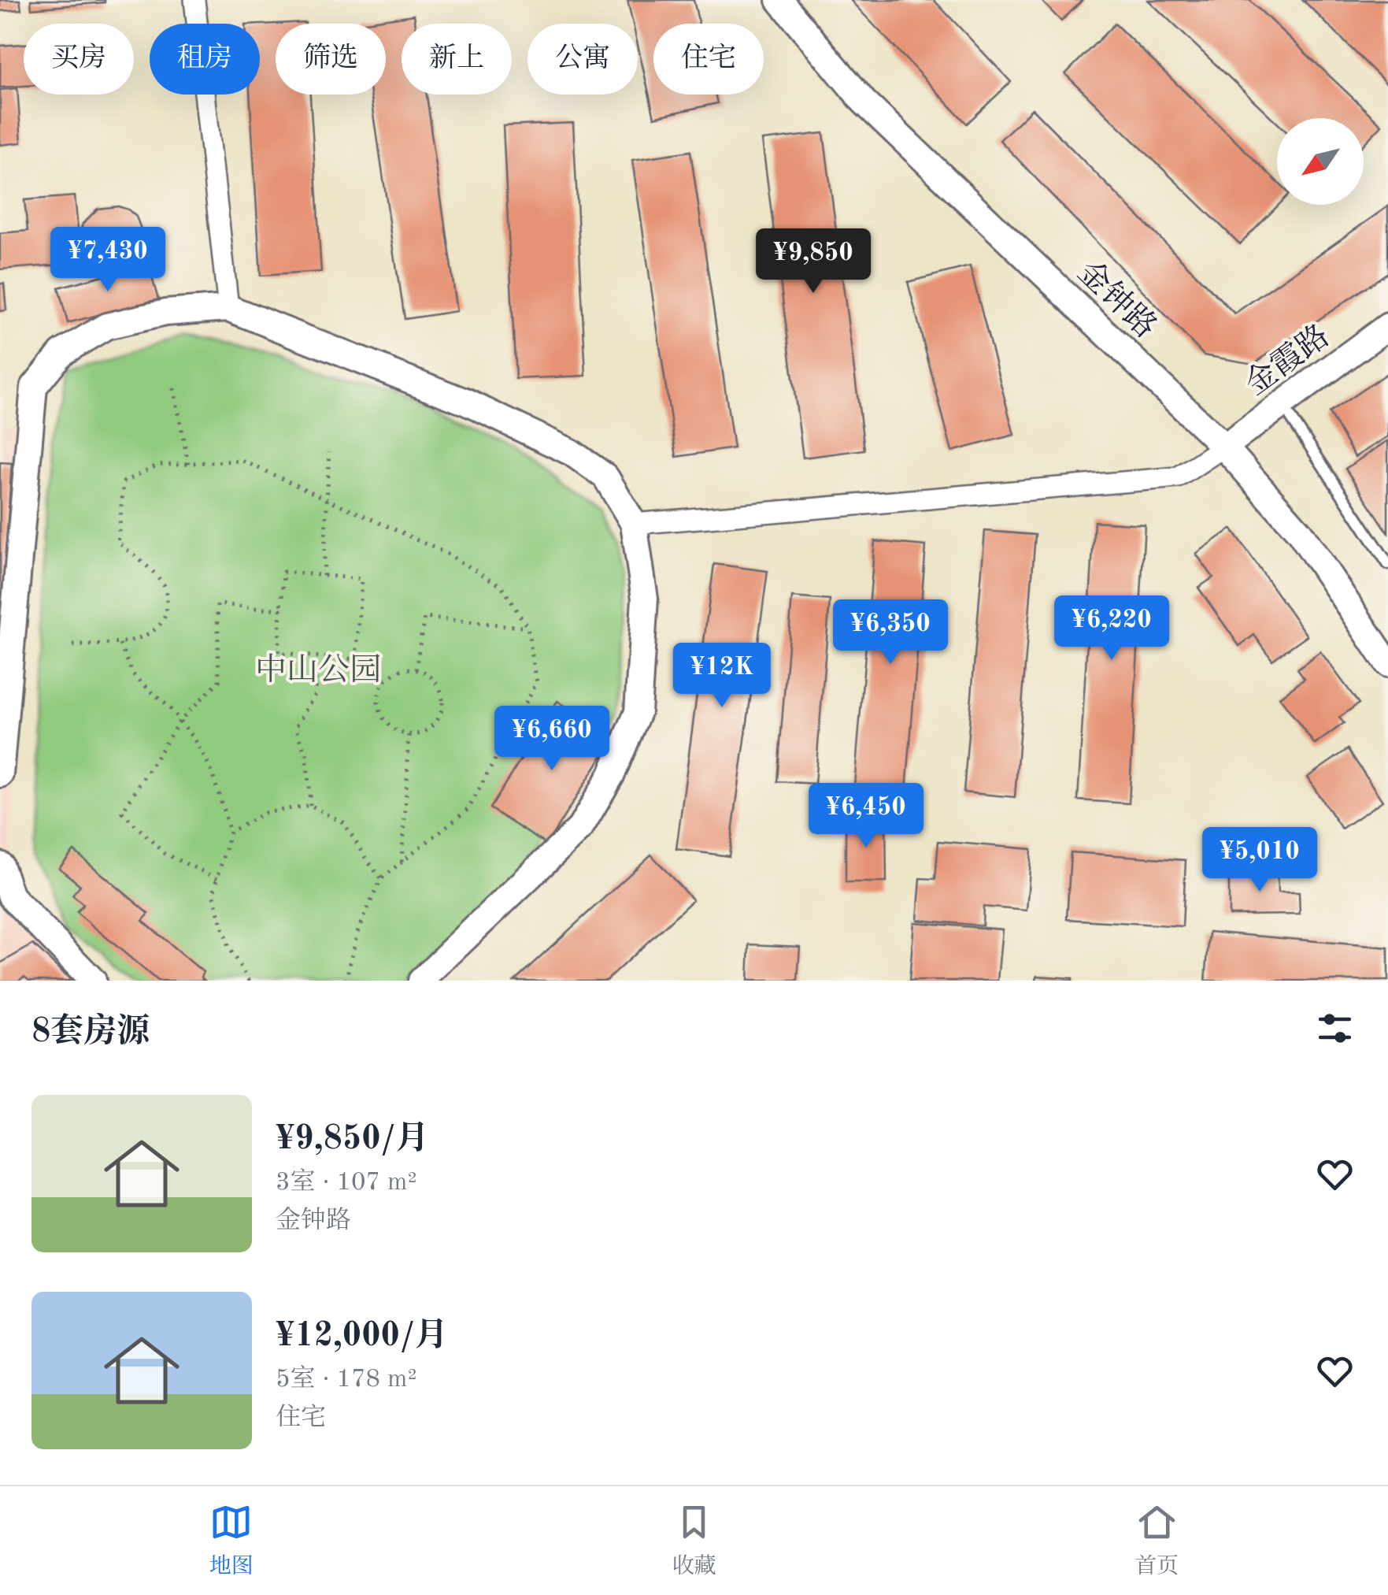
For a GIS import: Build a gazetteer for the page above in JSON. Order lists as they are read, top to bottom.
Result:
{
  "streets": {
    "street": ["金钟路", "金霞路"]
  },
  "crossings": [
    ["金钟路", "金霞路"]
  ],
  "parks": ["中山公园"],
  "north": "bottom left",
  "page": {
    "chip": [
      "买房",
      "租房",
      "筛选",
      "新上",
      "公寓",
      "住宅"
    ],
    "price": [
      "¥7,430",
      "¥9,850",
      "¥6,220",
      "¥6,350",
      "¥12K",
      "¥6,660",
      "¥6,450",
      "¥5,010"
    ],
    "heading": "8套房源",
    "list": [
      {
        "name": "¥9,850/月",
        "note": "3室 · 107 m² · 金钟路"
      },
      {
        "name": "¥12,000/月",
        "note": "5室 · 178 m² · 住宅"
      }
    ],
    "tabs": ["地图", "收藏", "首页"]
  }
}
